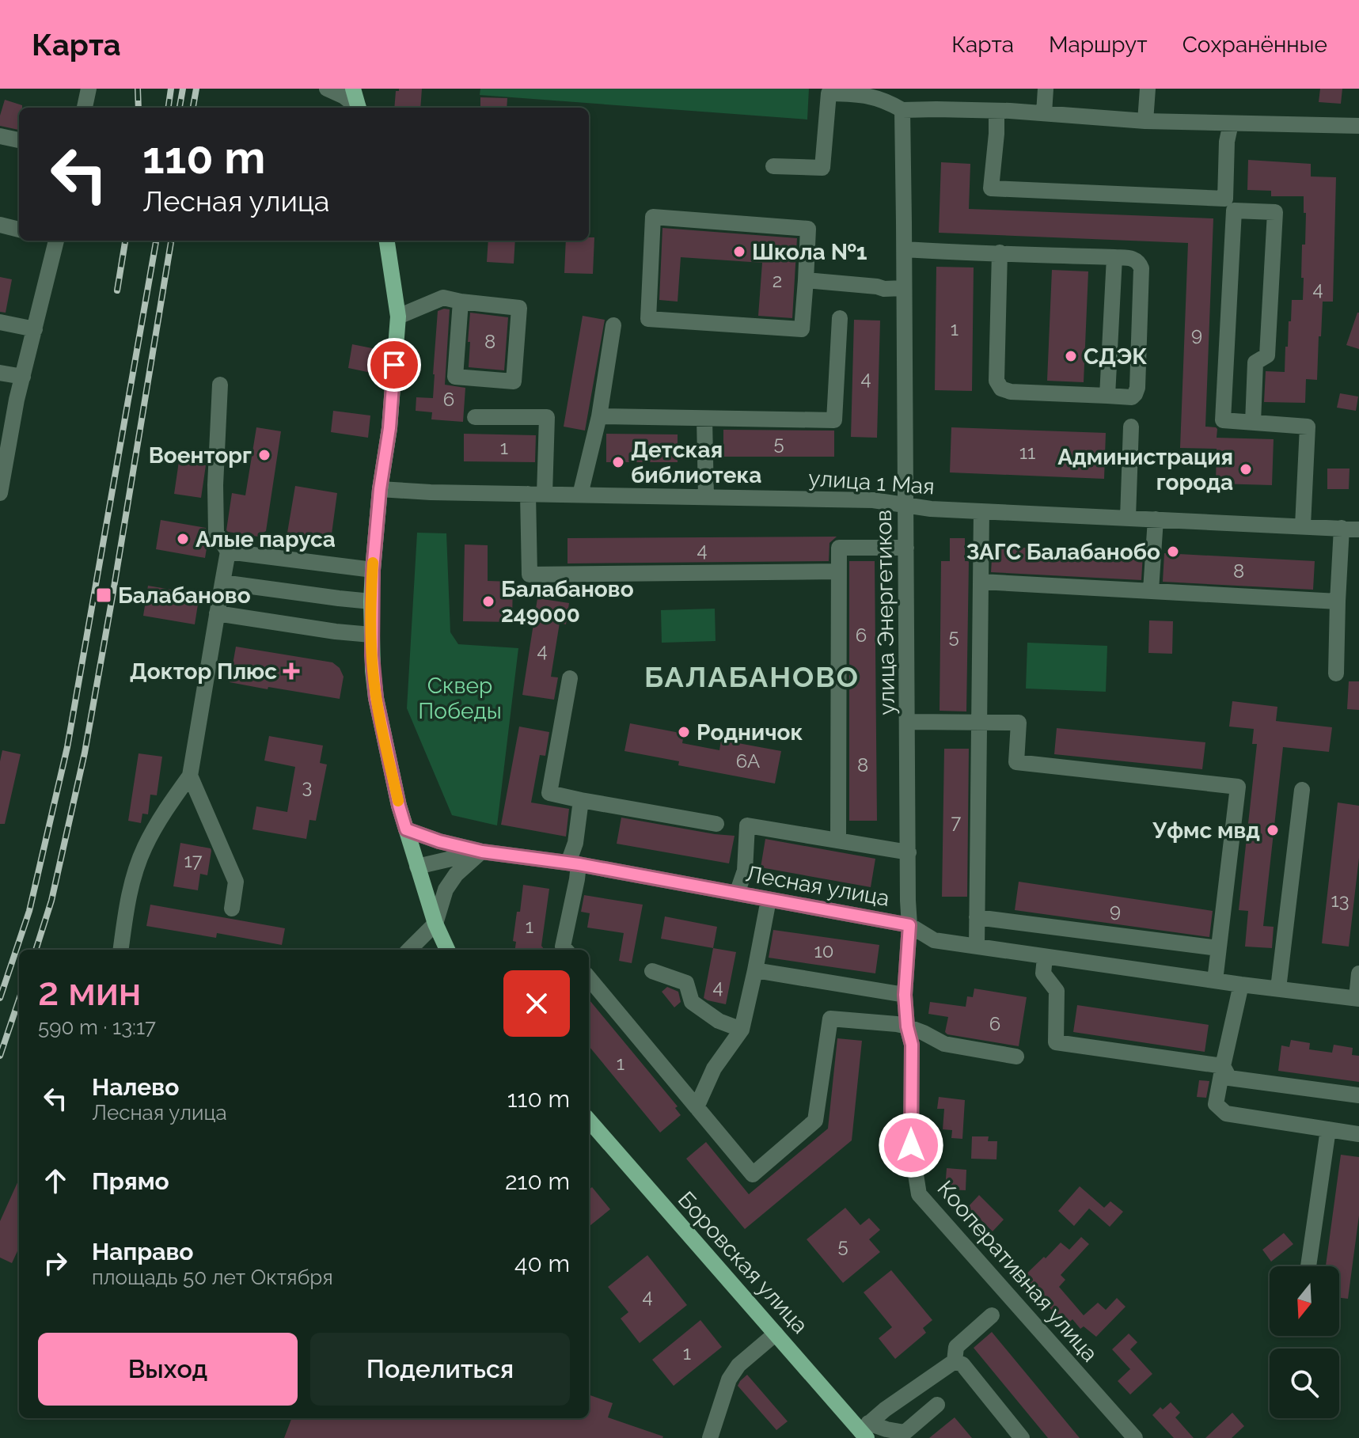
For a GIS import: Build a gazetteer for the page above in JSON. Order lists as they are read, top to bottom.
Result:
{
  "streets": {
    "main road": ["Боровская улица"],
    "street": [
      "улица 1 Мая",
      "улица Энергетиков",
      "Лесная улица",
      "Кооперативная улица"
    ]
  },
  "crossings": [
    ["улица 1 Мая", "улица Энергетиков"],
    ["улица Энергетиков", "Лесная улица"],
    ["улица Энергетиков", "Кооперативная улица"],
    ["Лесная улица", "Кооперативная улица"]
  ],
  "districts": ["БАЛАБАНОВО"],
  "parks": ["Сквер Победы"],
  "places": {
    "other": [
      "Школа №1",
      "СДЭК",
      "Военторг",
      "Детская библиотека",
      "Администрация города",
      "Алые паруса",
      "ЗАГС Балабанобо",
      "Балабаново 249000",
      "Родничок",
      "Уфмс мвд"
    ],
    "transit": ["Балабаново"],
    "health": ["Доктор Плюс"]
  },
  "house_numbers": [
    "2",
    "4",
    "1",
    "9",
    "8",
    "4",
    "6",
    "5",
    "1",
    "11",
    "4",
    "8",
    "6",
    "5",
    "4",
    "6А",
    "8",
    "3",
    "7",
    "17",
    "13",
    "9",
    "1",
    "10",
    "4",
    "6",
    "1",
    "5",
    "4",
    "1"
  ],
  "north": "bottom",
  "page": {
    "header": "Карта",
    "nav": ["Карта", "Маршрут", "Сохранённые"],
    "turn": ["110 m", "Лесная улица"],
    "heading": ["2 мин", "590 m · 13:17"],
    "list": [
      {
        "name": "Налево",
        "note": "Лесная улица",
        "value": "110 m"
      },
      {
        "name": "Прямо",
        "value": "210 m"
      },
      {
        "name": "Направо",
        "note": "площадь 50 лет Октября",
        "value": "40 m"
      }
    ],
    "buttons": ["Выход", "Поделиться"]
  }
}
